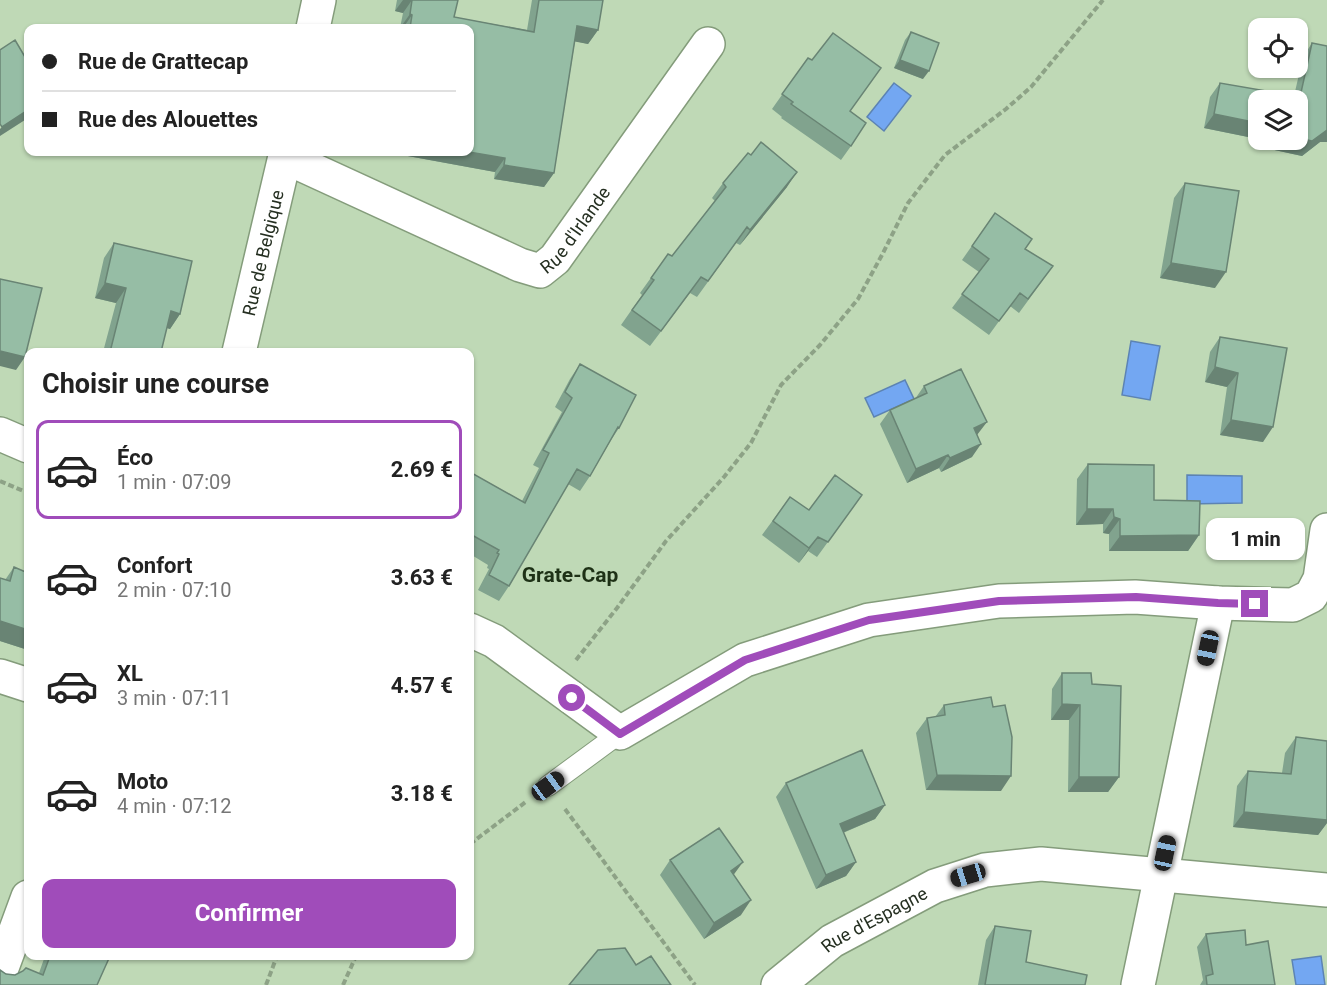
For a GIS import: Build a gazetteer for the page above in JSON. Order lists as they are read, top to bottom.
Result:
{
  "streets": {
    "street": ["Rue d'Irlande", "Rue de Belgique", "Rue d'Espagne"]
  },
  "districts": ["Grate-Cap"],
  "page": {
    "banner": ["Rue de Grattecap", "Rue des Alouettes"],
    "heading": "Choisir une course",
    "list": [
      {
        "name": "Éco",
        "note": "1 min · 07:09",
        "value": "2.69 €"
      },
      {
        "name": "Confort",
        "note": "2 min · 07:10",
        "value": "3.63 €"
      },
      {
        "name": "XL",
        "note": "3 min · 07:11",
        "value": "4.57 €"
      },
      {
        "name": "Moto",
        "note": "4 min · 07:12",
        "value": "3.18 €"
      }
    ],
    "bubble": "1 min",
    "buttons": "Confirmer"
  }
}
